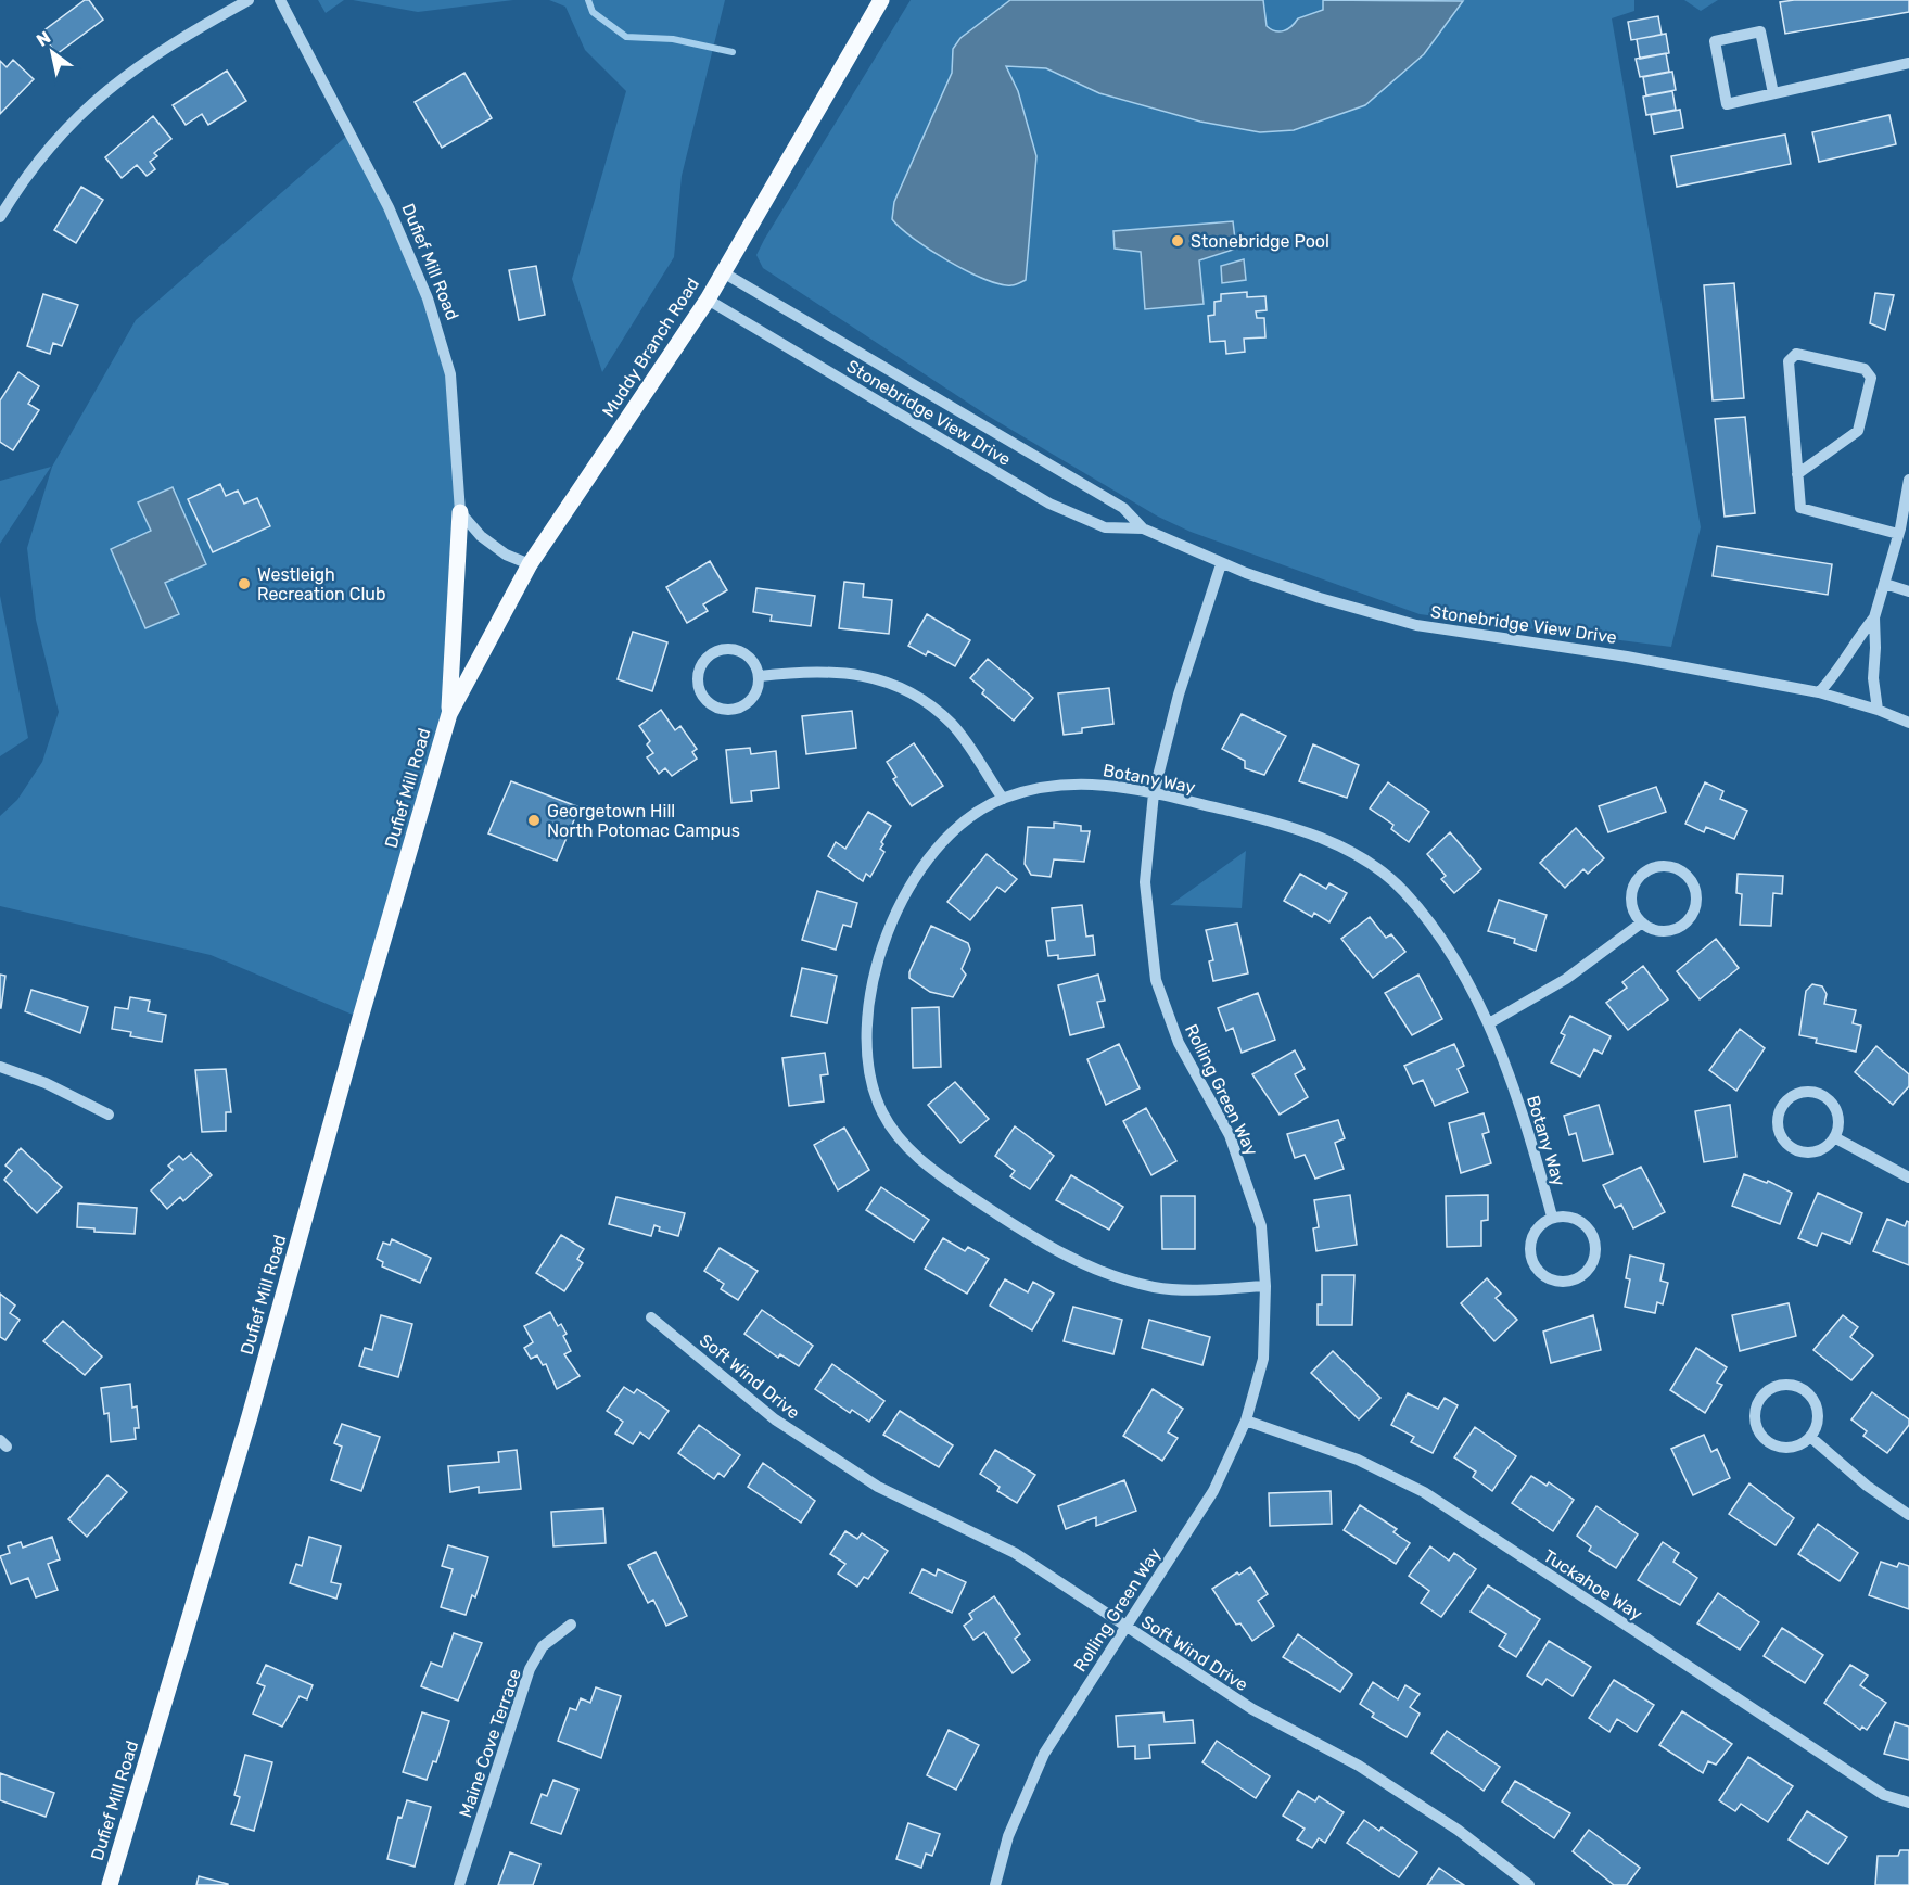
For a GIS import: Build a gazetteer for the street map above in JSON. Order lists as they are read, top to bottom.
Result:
{
  "streets": {
    "main road": ["Dufief Mill Road", "Muddy Branch Road"],
    "street": [
      "Stonebridge View Drive",
      "Botany Way",
      "Rolling Green Way",
      "Soft Wind Drive",
      "Tuckahoe Way",
      "Maine Cove Terrace"
    ]
  },
  "crossings": [
    ["Dufief Mill Road", "Muddy Branch Road"],
    ["Muddy Branch Road", "Stonebridge View Drive"],
    ["Stonebridge View Drive", "Rolling Green Way"],
    ["Botany Way", "Rolling Green Way"],
    ["Rolling Green Way", "Soft Wind Drive"],
    ["Rolling Green Way", "Tuckahoe Way"]
  ],
  "places": ["Stonebridge Pool", "Westleigh Recreation Club", "Georgetown Hill North Potomac Campus"],
  "north": "top left"
}
